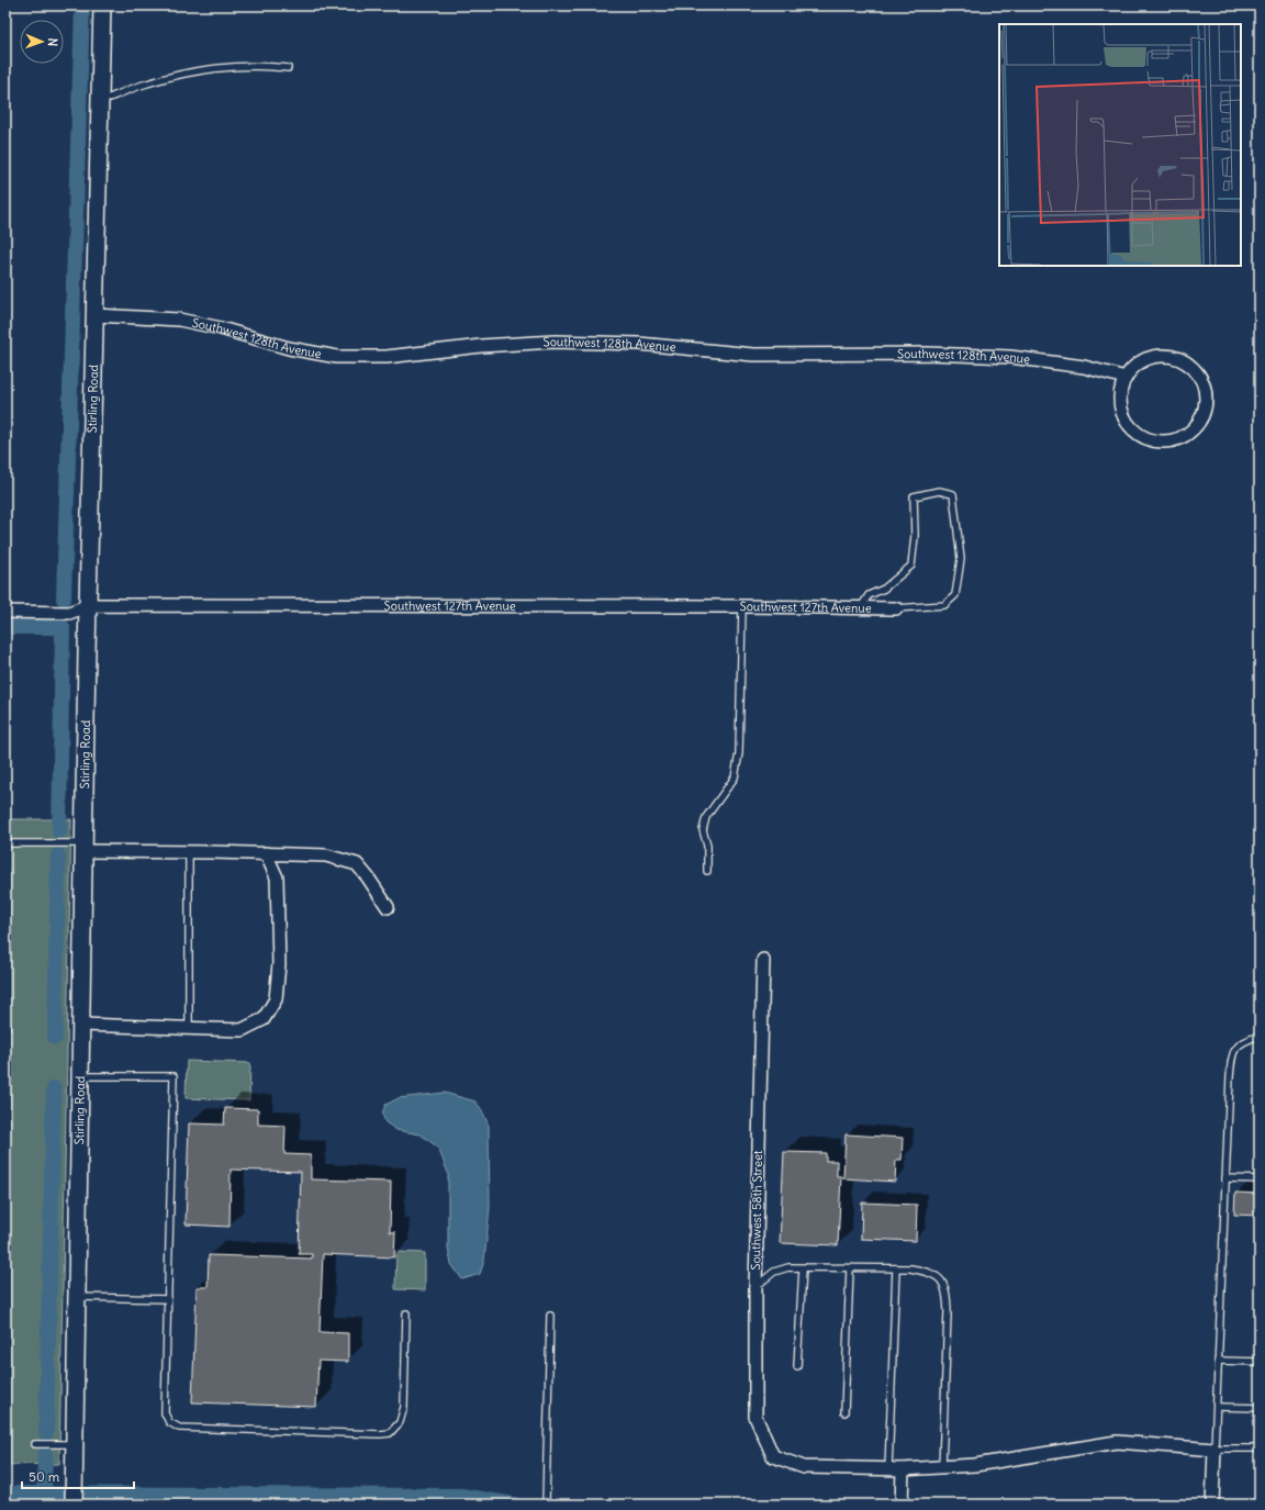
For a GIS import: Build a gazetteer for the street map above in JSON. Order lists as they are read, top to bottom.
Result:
{
  "streets": {
    "street": [
      "Southwest 128th Avenue",
      "Stirling Road",
      "Southwest 127th Avenue",
      "Southwest 58th Street"
    ]
  },
  "crossings": [
    ["Southwest 128th Avenue", "Stirling Road"],
    ["Stirling Road", "Southwest 127th Avenue"]
  ],
  "scale_bar": "50 m",
  "north": "right"
}
